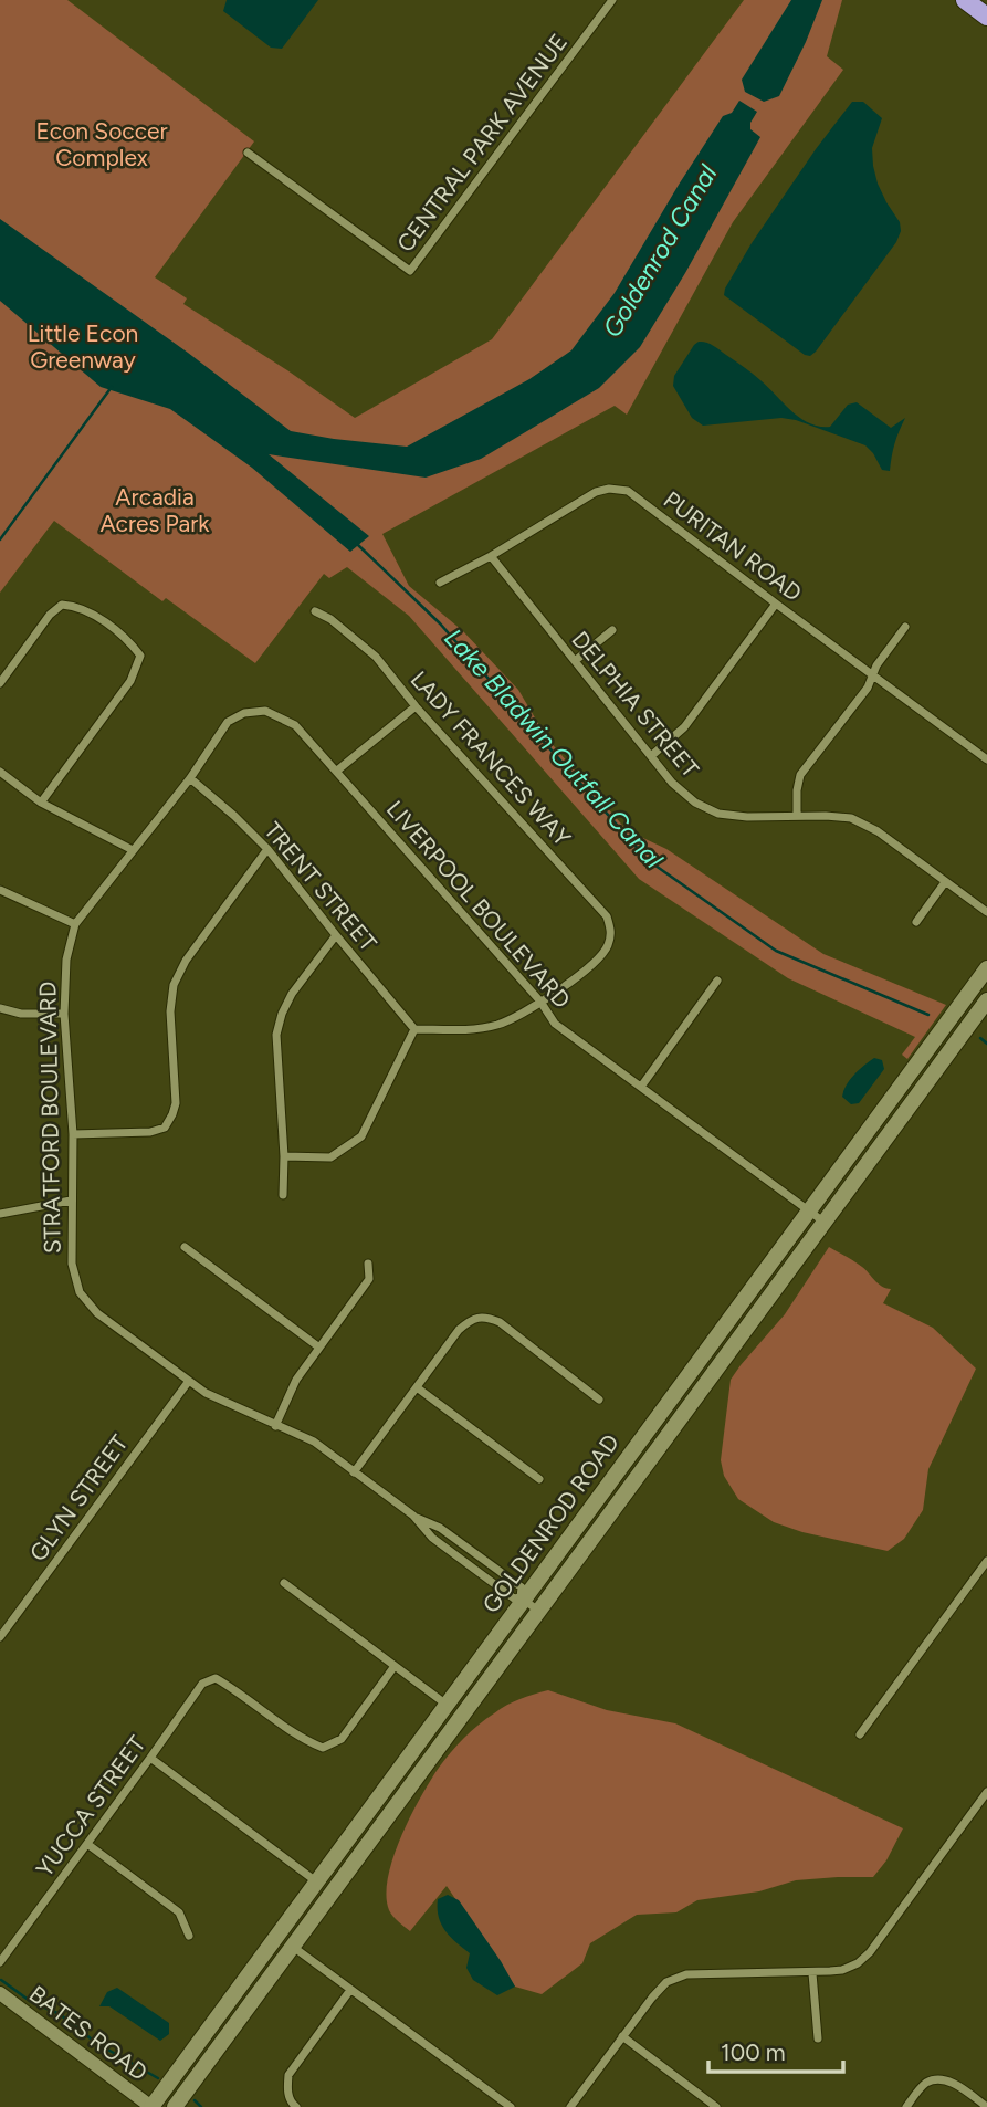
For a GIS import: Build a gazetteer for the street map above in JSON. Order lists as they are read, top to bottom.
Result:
{
  "streets": {
    "main road": ["GOLDENROD ROAD"],
    "street": [
      "CENTRAL PARK AVENUE",
      "PURITAN ROAD",
      "DELPHIA STREET",
      "LADY FRANCES WAY",
      "TRENT STREET",
      "LIVERPOOL BOULEVARD",
      "STRATFORD BOULEVARD",
      "GLYN STREET",
      "YUCCA STREET",
      "BATES ROAD"
    ]
  },
  "crossings": [
    ["PURITAN ROAD", "DELPHIA STREET"],
    ["LADY FRANCES WAY", "LIVERPOOL BOULEVARD"],
    ["TRENT STREET", "STRATFORD BOULEVARD"],
    ["LIVERPOOL BOULEVARD", "STRATFORD BOULEVARD"],
    ["LIVERPOOL BOULEVARD", "GOLDENROD ROAD"],
    ["STRATFORD BOULEVARD", "GLYN STREET"],
    ["STRATFORD BOULEVARD", "GOLDENROD ROAD"],
    ["GOLDENROD ROAD", "BATES ROAD"]
  ],
  "water": ["Goldenrod Canal", "Lake Bladwin Outfall Canal"],
  "parks": ["Econ Soccer Complex", "Little Econ Greenway", "Arcadia Acres Park"],
  "scale_bar": "100 m"
}
